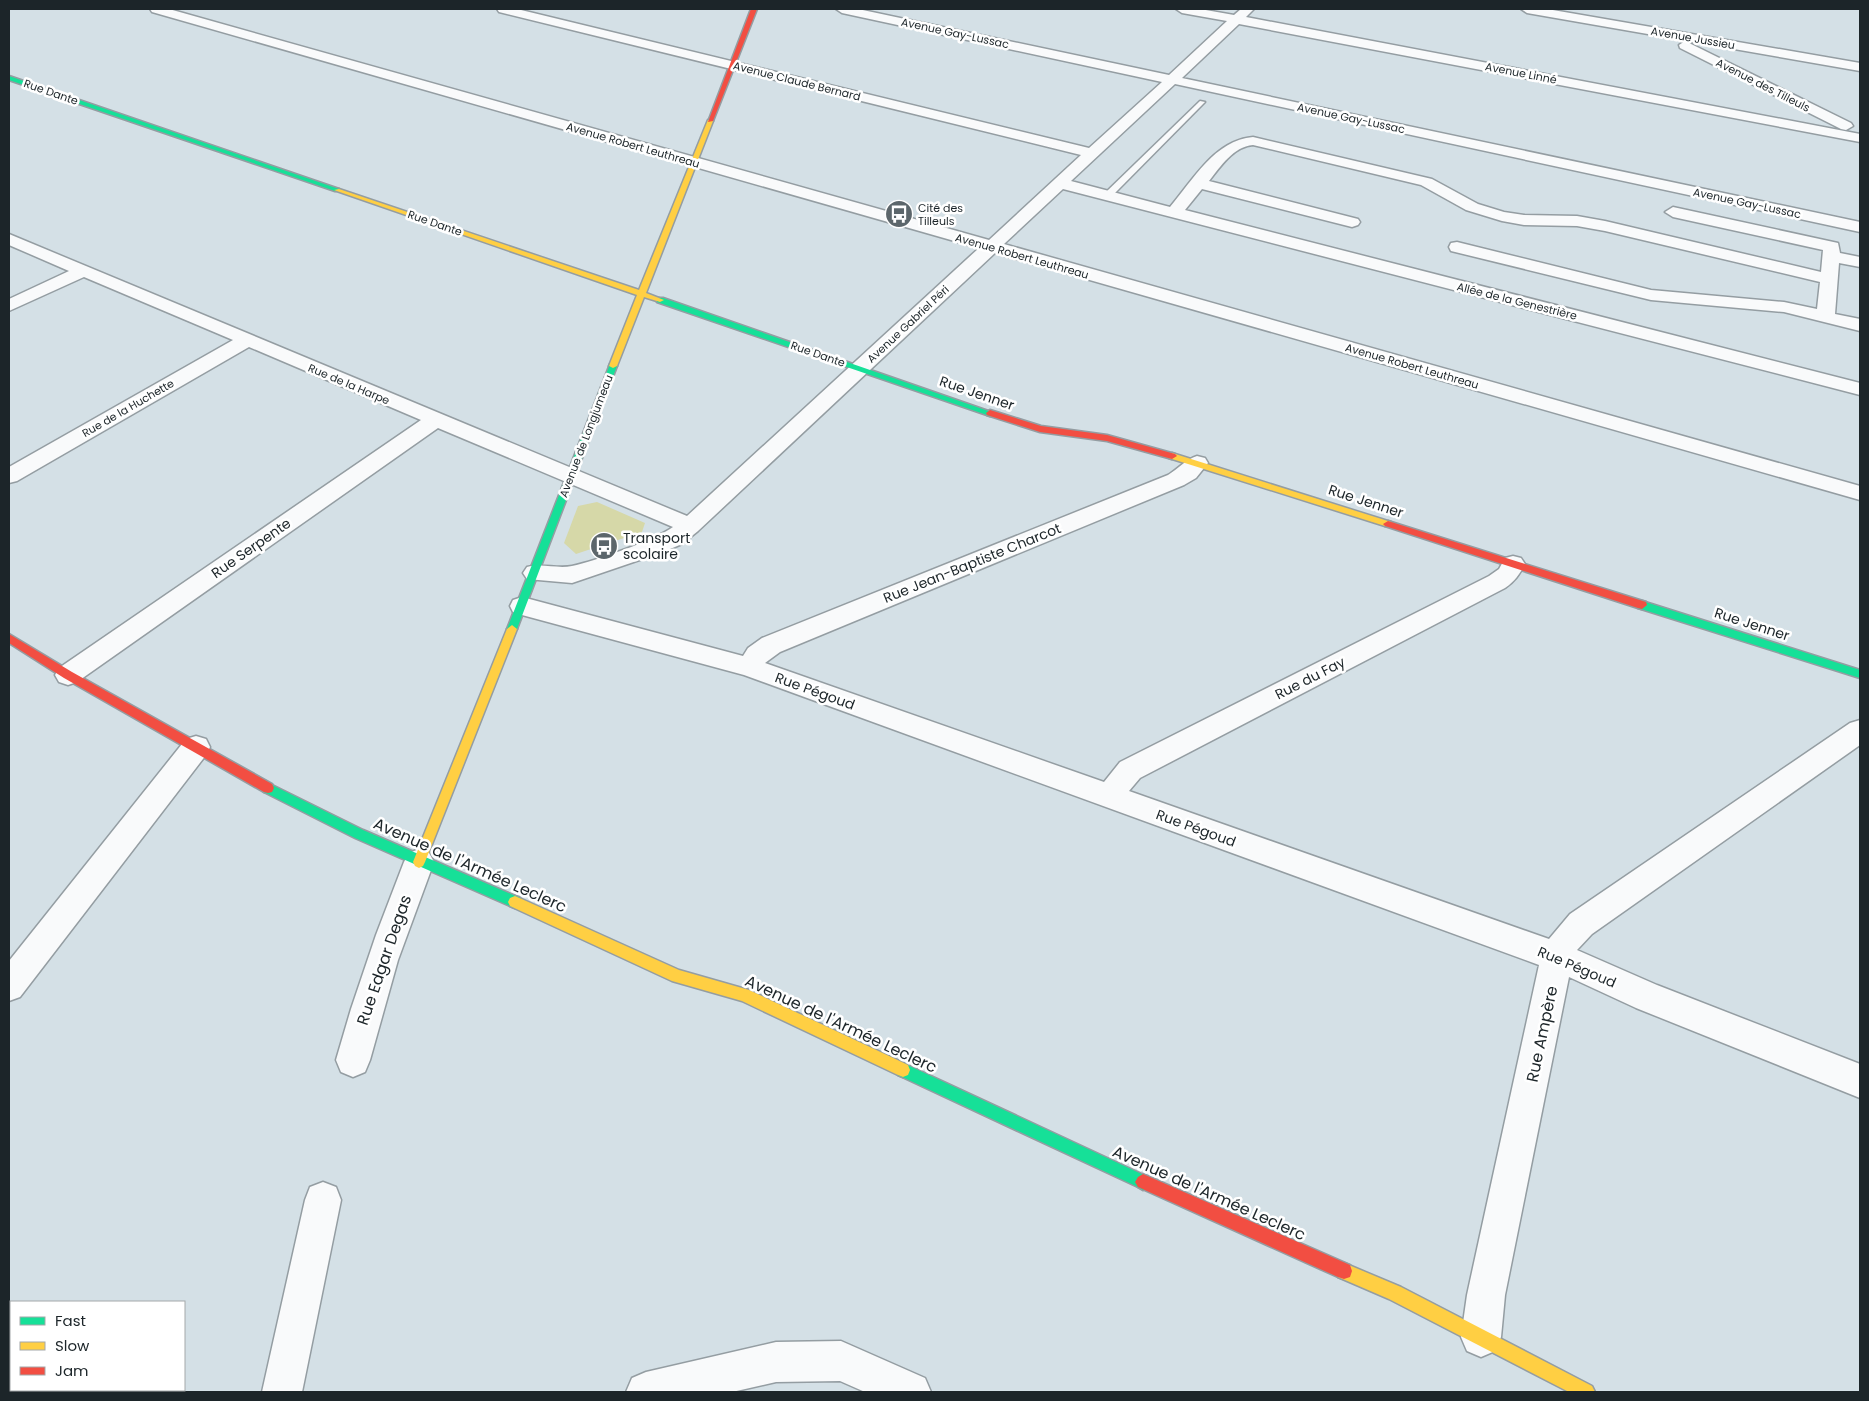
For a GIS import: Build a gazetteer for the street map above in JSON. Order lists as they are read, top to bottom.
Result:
{
  "streets": {
    "street": [
      "Avenue Gay-Lussac",
      "Avenue Jussieu",
      "Avenue Linné",
      "Avenue Claude Bernard",
      "Avenue des Tilleuls",
      "Rue Dante",
      "Avenue Robert Leuthreau",
      "Allée de la Genestrière",
      "Avenue Gabriel Péri",
      "Rue de la Harpe",
      "Rue Jenner",
      "Rue de la Huchette",
      "Avenue de Longjumeau",
      "Rue Serpente",
      "Rue Jean-Baptiste Charcot",
      "Rue du Fay",
      "Rue Pégoud",
      "Avenue de l'Armée Leclerc",
      "Rue Edgar Degas",
      "Rue Ampère"
    ]
  },
  "crossings": [
    ["Avenue Gay-Lussac", "Avenue Gabriel Péri"],
    ["Avenue Jussieu", "Avenue des Tilleuls"],
    ["Avenue Linné", "Avenue Gabriel Péri"],
    ["Avenue Claude Bernard", "Avenue Gabriel Péri"],
    ["Avenue Claude Bernard", "Avenue de Longjumeau"],
    ["Rue Dante", "Avenue Gabriel Péri"],
    ["Rue Dante", "Rue Jenner"],
    ["Rue Dante", "Avenue de Longjumeau"],
    ["Avenue Robert Leuthreau", "Avenue Gabriel Péri"],
    ["Avenue Robert Leuthreau", "Avenue de Longjumeau"],
    ["Allée de la Genestrière", "Avenue Gabriel Péri"],
    ["Avenue Gabriel Péri", "Rue de la Harpe"],
    ["Avenue Gabriel Péri", "Rue Jenner"],
    ["Avenue Gabriel Péri", "Avenue de Longjumeau"],
    ["Rue de la Harpe", "Rue de la Huchette"],
    ["Rue de la Harpe", "Avenue de Longjumeau"],
    ["Rue de la Harpe", "Rue Serpente"],
    ["Rue Jenner", "Rue Jean-Baptiste Charcot"],
    ["Rue Jenner", "Rue du Fay"],
    ["Avenue de Longjumeau", "Rue Pégoud"],
    ["Avenue de Longjumeau", "Avenue de l'Armée Leclerc"],
    ["Avenue de Longjumeau", "Rue Edgar Degas"],
    ["Rue Serpente", "Avenue de l'Armée Leclerc"],
    ["Rue Jean-Baptiste Charcot", "Rue Pégoud"],
    ["Rue du Fay", "Rue Pégoud"],
    ["Rue Pégoud", "Rue Ampère"],
    ["Avenue de l'Armée Leclerc", "Rue Edgar Degas"],
    ["Avenue de l'Armée Leclerc", "Rue Ampère"]
  ],
  "places": {
    "bus stop": ["Cité des Tilleuls", "Transport scolaire"]
  },
  "legend": ["Fast", "Slow", "Jam"]
}
